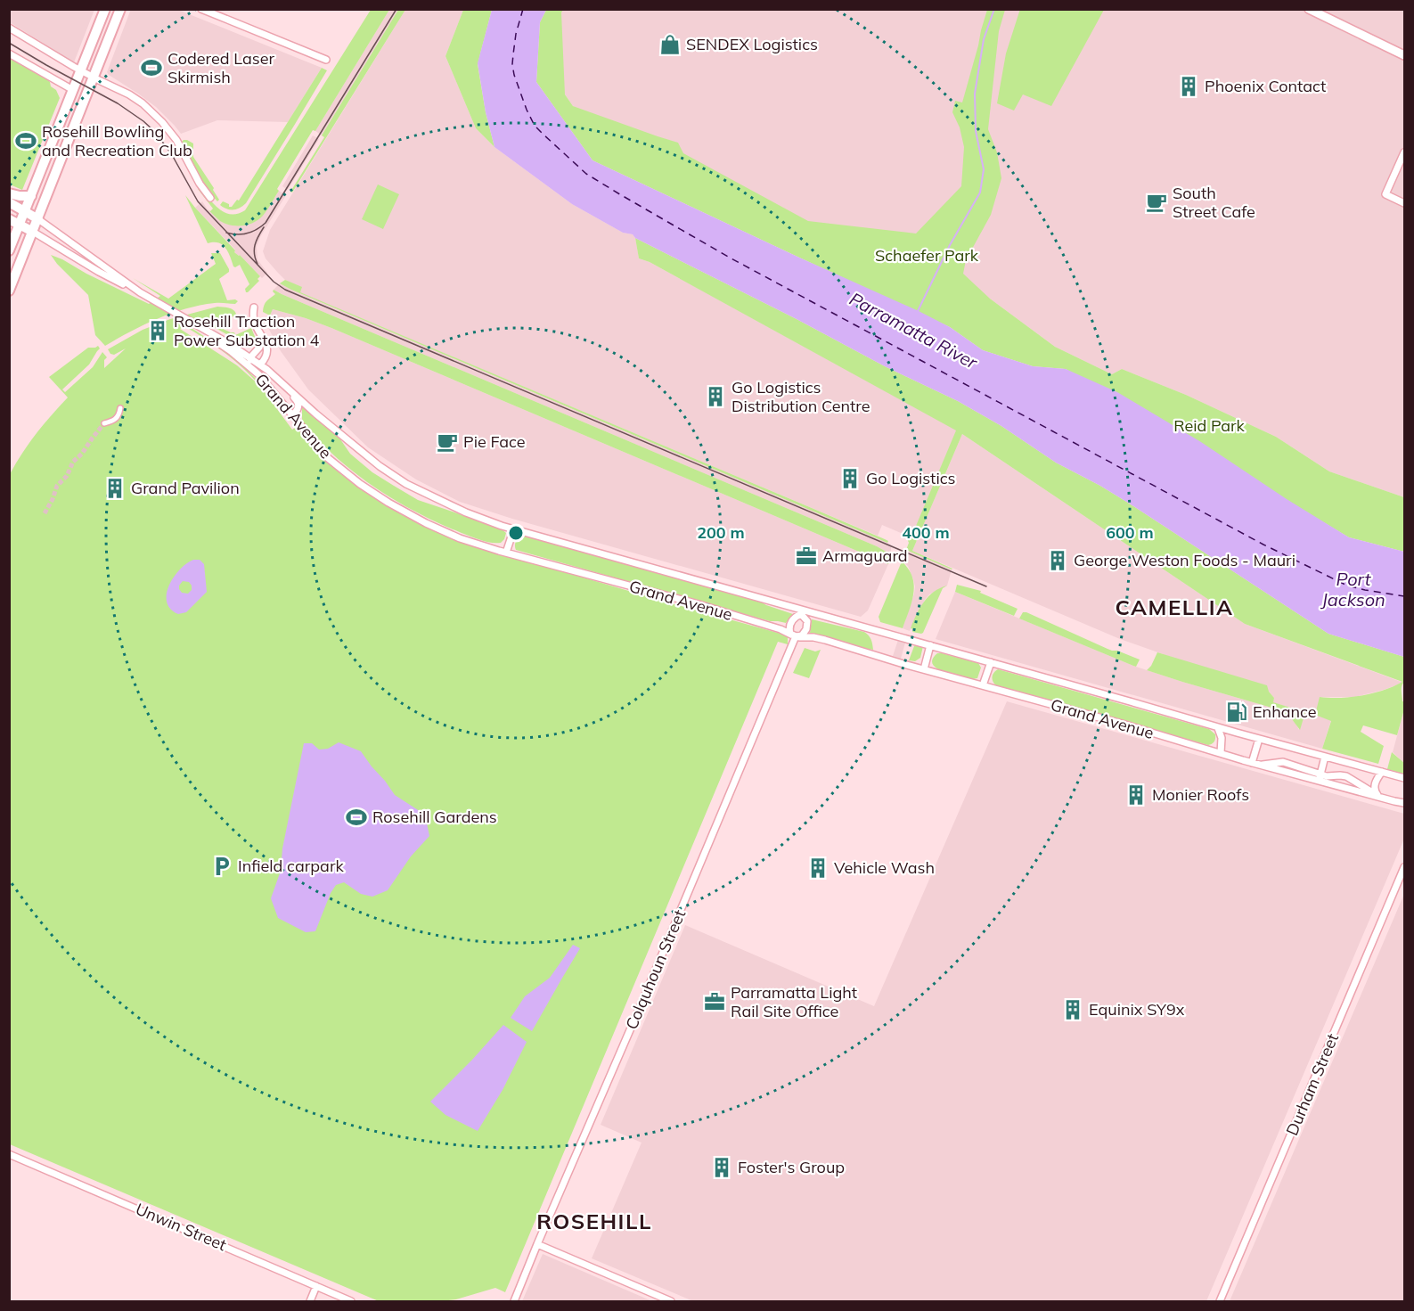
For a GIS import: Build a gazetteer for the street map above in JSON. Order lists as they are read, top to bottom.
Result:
{
  "streets": {
    "street": [
      "Grand Avenue",
      "Colquhoun Street",
      "Durham Street",
      "Unwin Street"
    ]
  },
  "crossings": [
    ["Grand Avenue", "Colquhoun Street"]
  ],
  "districts": ["CAMELLIA", "ROSEHILL"],
  "water": ["Parramatta River", "Port Jackson"],
  "parks": ["Schaefer Park", "Reid Park"],
  "places": {
    "shop": ["SENDEX Logistics"],
    "sports": ["Codered Laser Skirmish", "Rosehill Bowling and Recreation Club", "Rosehill Gardens"],
    "building": [
      "Phoenix Contact",
      "Rosehill Traction Power Substation 4",
      "Go Logistics Distribution Centre",
      "Go Logistics",
      "Grand Pavilion",
      "George Weston Foods - Mauri",
      "Monier Roofs",
      "Vehicle Wash",
      "Equinix SY9x",
      "Foster's Group"
    ],
    "cafe": ["South Street Cafe", "Pie Face"],
    "office": ["Armaguard", "Parramatta Light Rail Site Office"],
    "fuel station": ["Enhance"],
    "parking": ["Infield carpark"]
  },
  "rings": ["200 m", "400 m", "600 m"]
}
